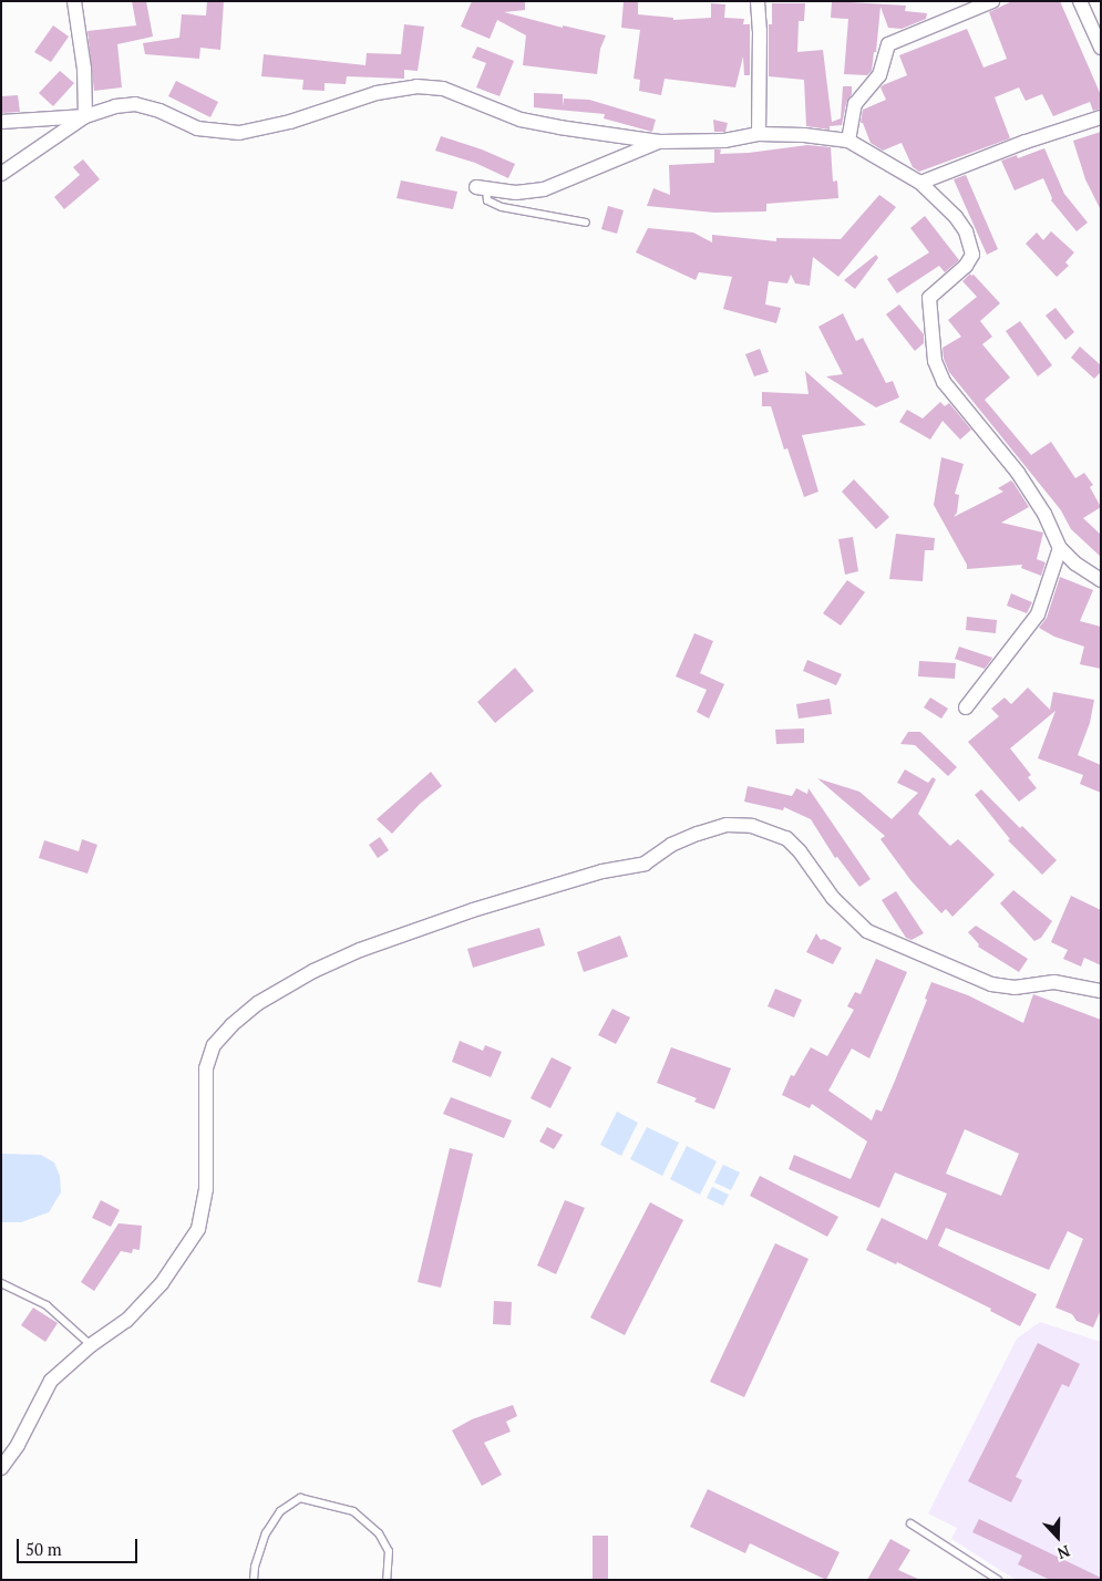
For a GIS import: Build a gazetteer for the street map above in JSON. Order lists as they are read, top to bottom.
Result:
{
  "scale_bar": "50 m",
  "north": "bottom"
}
